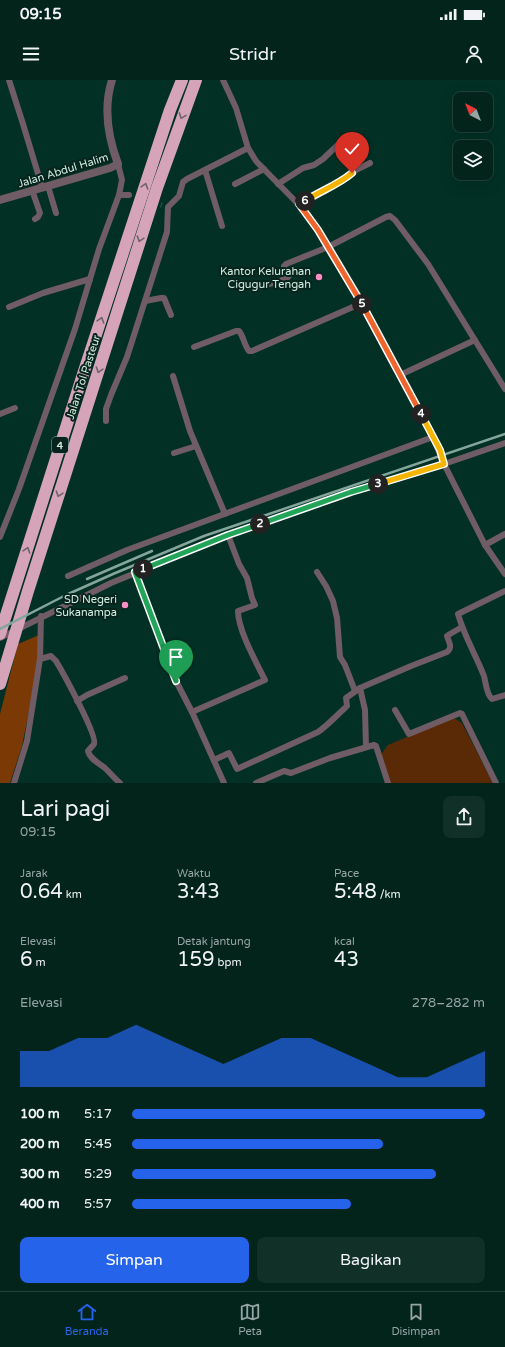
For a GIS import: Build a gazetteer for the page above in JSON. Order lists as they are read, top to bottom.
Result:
{
  "streets": {
    "highway": ["Jalan Tol Pasteur", "4"],
    "street": ["Jalan Abdul Halim"]
  },
  "places": ["Kantor Kelurahan Cigugur Tengah", "SD Negeri Sukanampa"],
  "north": "top left",
  "page": {
    "status": "09:15",
    "header": "Stridr",
    "pins": [
      "6",
      "5",
      "4",
      "3",
      "2",
      "1"
    ],
    "heading": ["Lari pagi", "09:15"],
    "stats": [
      ["Jarak", "0.64 km"],
      ["Waktu", "3:43"],
      ["Pace", "5:48 /km"],
      ["Elevasi", "6 m"],
      ["Detak jantung", "159 bpm"],
      ["kcal", "43"]
    ],
    "chart": ["Elevasi", "278–282 m"],
    "list": [
      {
        "name": "100 m",
        "note": "5:17"
      },
      {
        "name": "200 m",
        "note": "5:45"
      },
      {
        "name": "300 m",
        "note": "5:29"
      },
      {
        "name": "400 m",
        "note": "5:57"
      }
    ],
    "buttons": ["Simpan", "Bagikan"],
    "tabs": ["Beranda", "Peta", "Disimpan"]
  }
}
